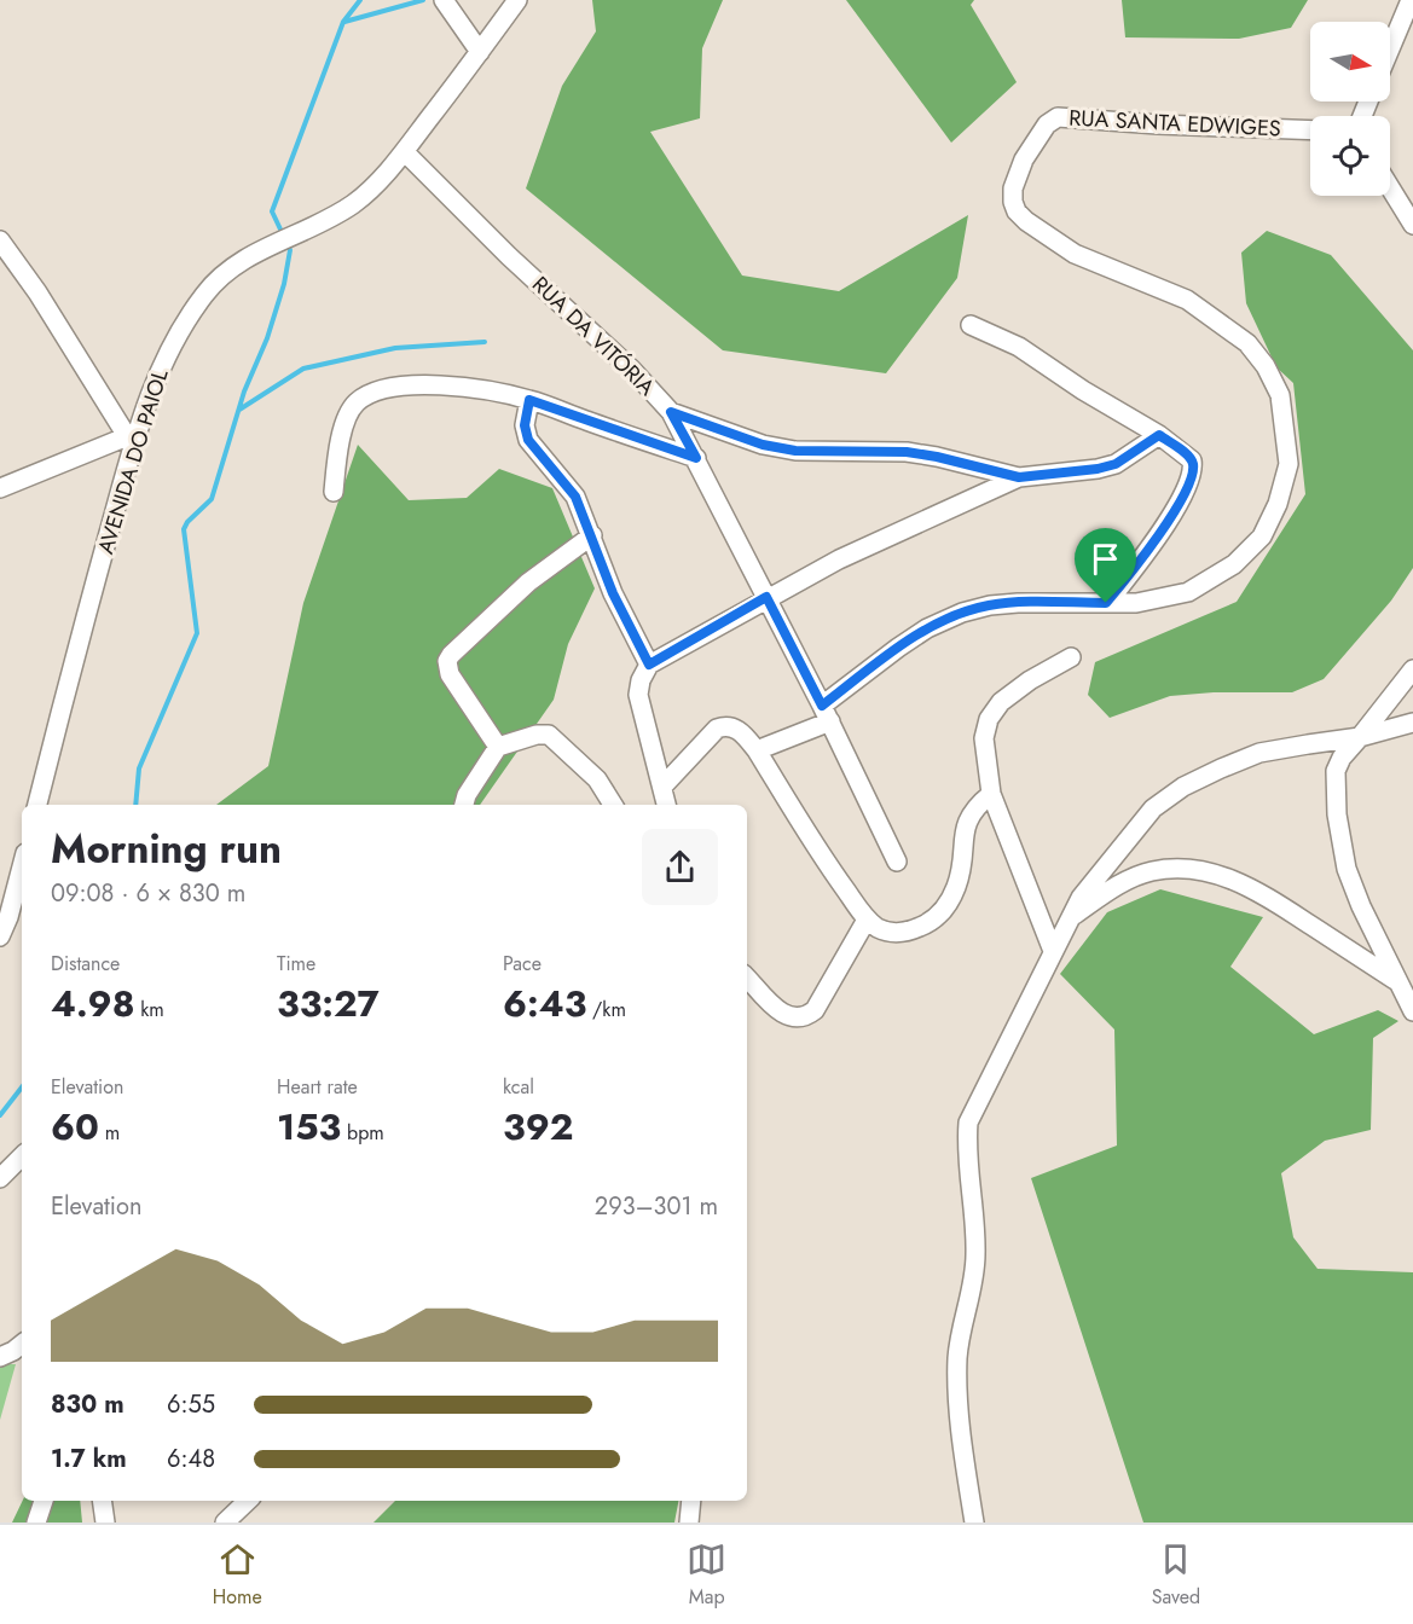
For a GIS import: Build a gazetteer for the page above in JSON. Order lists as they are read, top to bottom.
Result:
{
  "streets": {
    "street": ["RUA SANTA EDWIGES", "RUA DA VITÓRIA", "AVENIDA DO PAIOL"]
  },
  "crossings": [
    ["RUA SANTA EDWIGES", "RUA DA VITÓRIA"],
    ["RUA DA VITÓRIA", "AVENIDA DO PAIOL"]
  ],
  "north": "right",
  "page": {
    "heading": ["Morning run", "09:08 · 6 × 830 m"],
    "stats": [
      ["Distance", "4.98 km"],
      ["Time", "33:27"],
      ["Pace", "6:43 /km"],
      ["Elevation", "60 m"],
      ["Heart rate", "153 bpm"],
      ["kcal", "392"]
    ],
    "chart": ["Elevation", "293–301 m"],
    "list": [
      {
        "name": "830 m",
        "note": "6:55"
      },
      {
        "name": "1.7 km",
        "note": "6:48"
      }
    ],
    "tabs": ["Home", "Map", "Saved"]
  }
}
